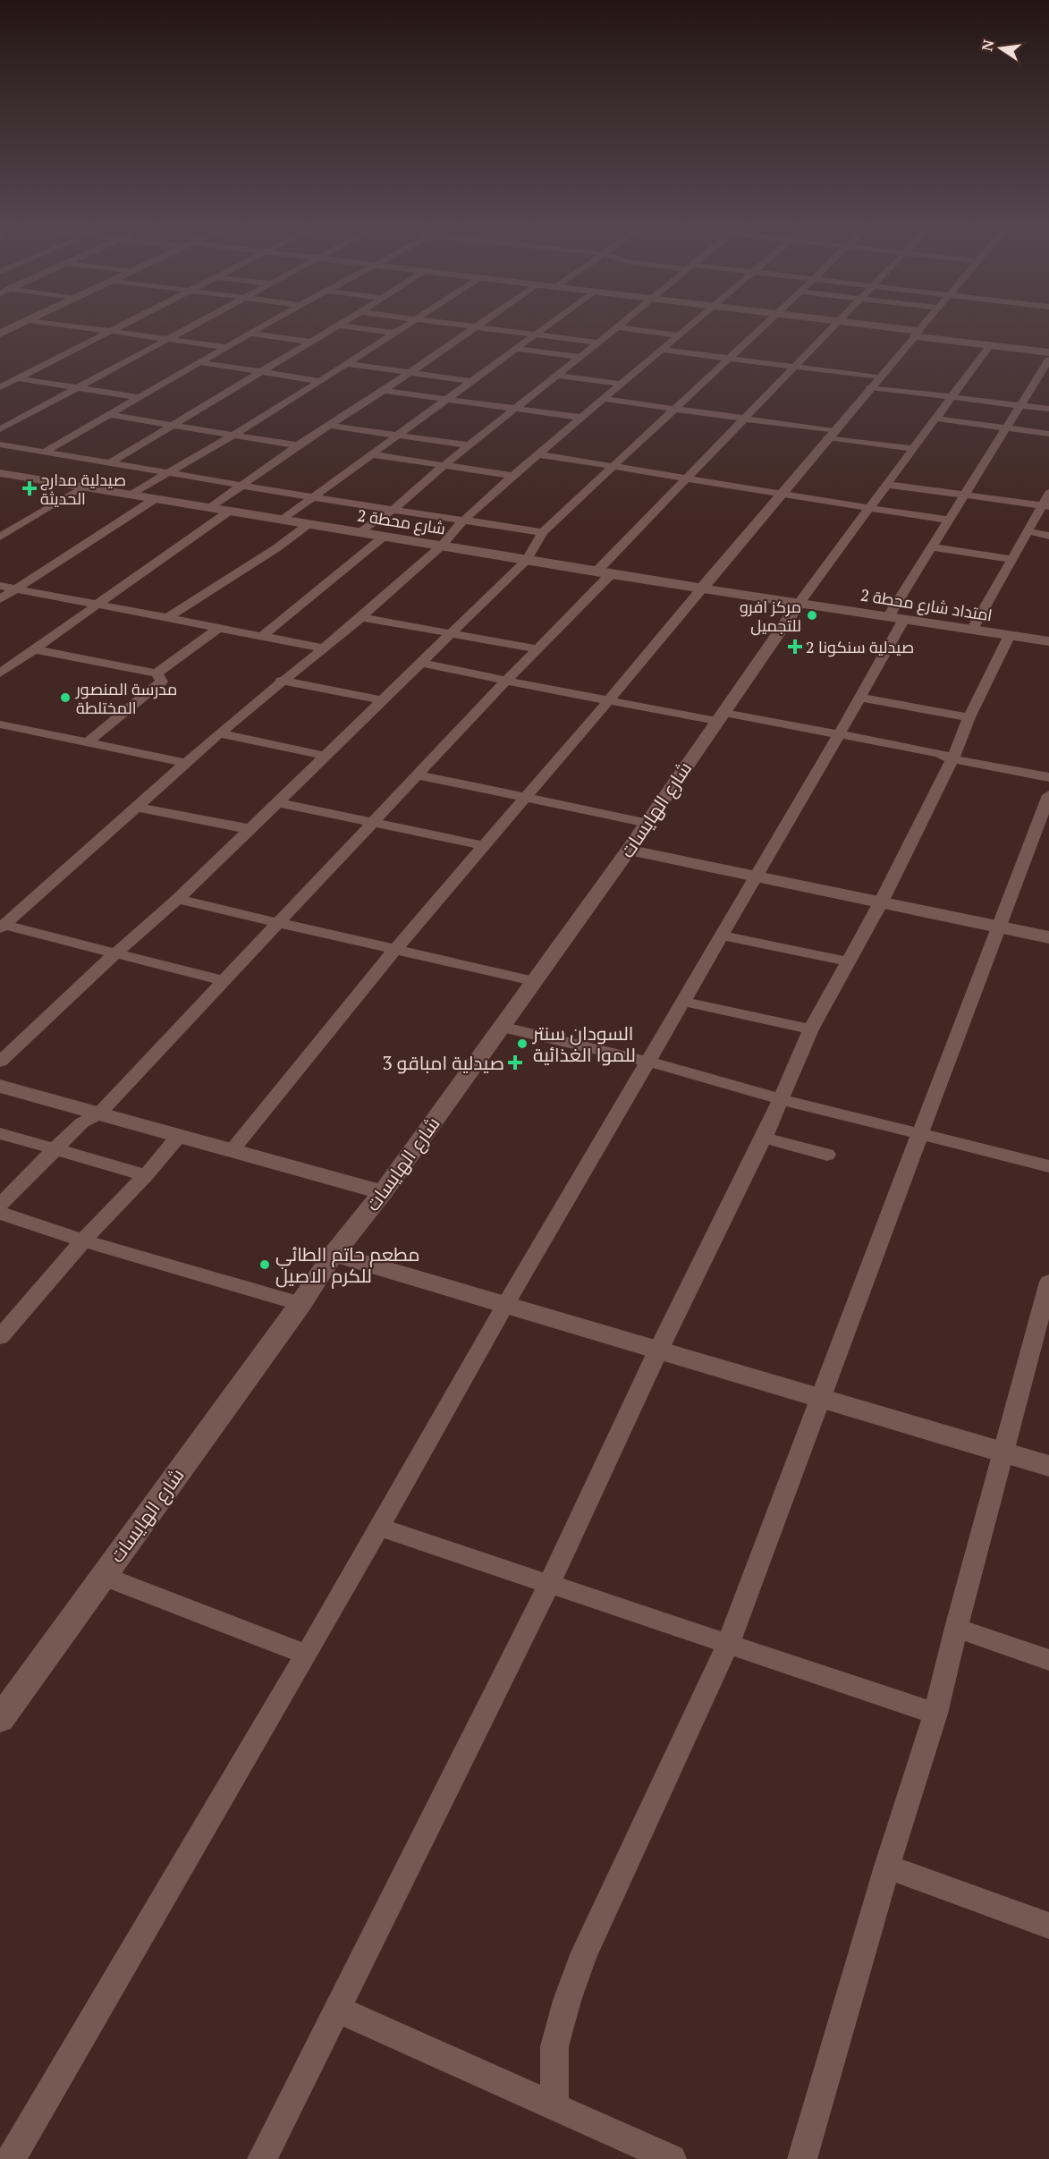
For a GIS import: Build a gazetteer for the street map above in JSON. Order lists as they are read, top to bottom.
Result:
{
  "streets": {
    "street": ["شارع محطة 2", "امتداد شارع محطة 2", "شارع الهايسات"]
  },
  "crossings": [
    ["شارع محطة 2", "امتداد شارع محطة 2"],
    ["شارع محطة 2", "شارع الهايسات"],
    ["امتداد شارع محطة 2", "شارع الهايسات"]
  ],
  "places": {
    "health": ["صيدلية مدارج الحديثة", "صيدلية سنكونا 2", "صيدلية امباقو 3"],
    "other": [
      "مركز افرو للتجميل",
      "مدرسة المنصور المختلطة",
      "السودان سنتر للموا الغذائية",
      "مطعم حاتم الطائي للكرم الاصيل"
    ]
  },
  "north": "left"
}
